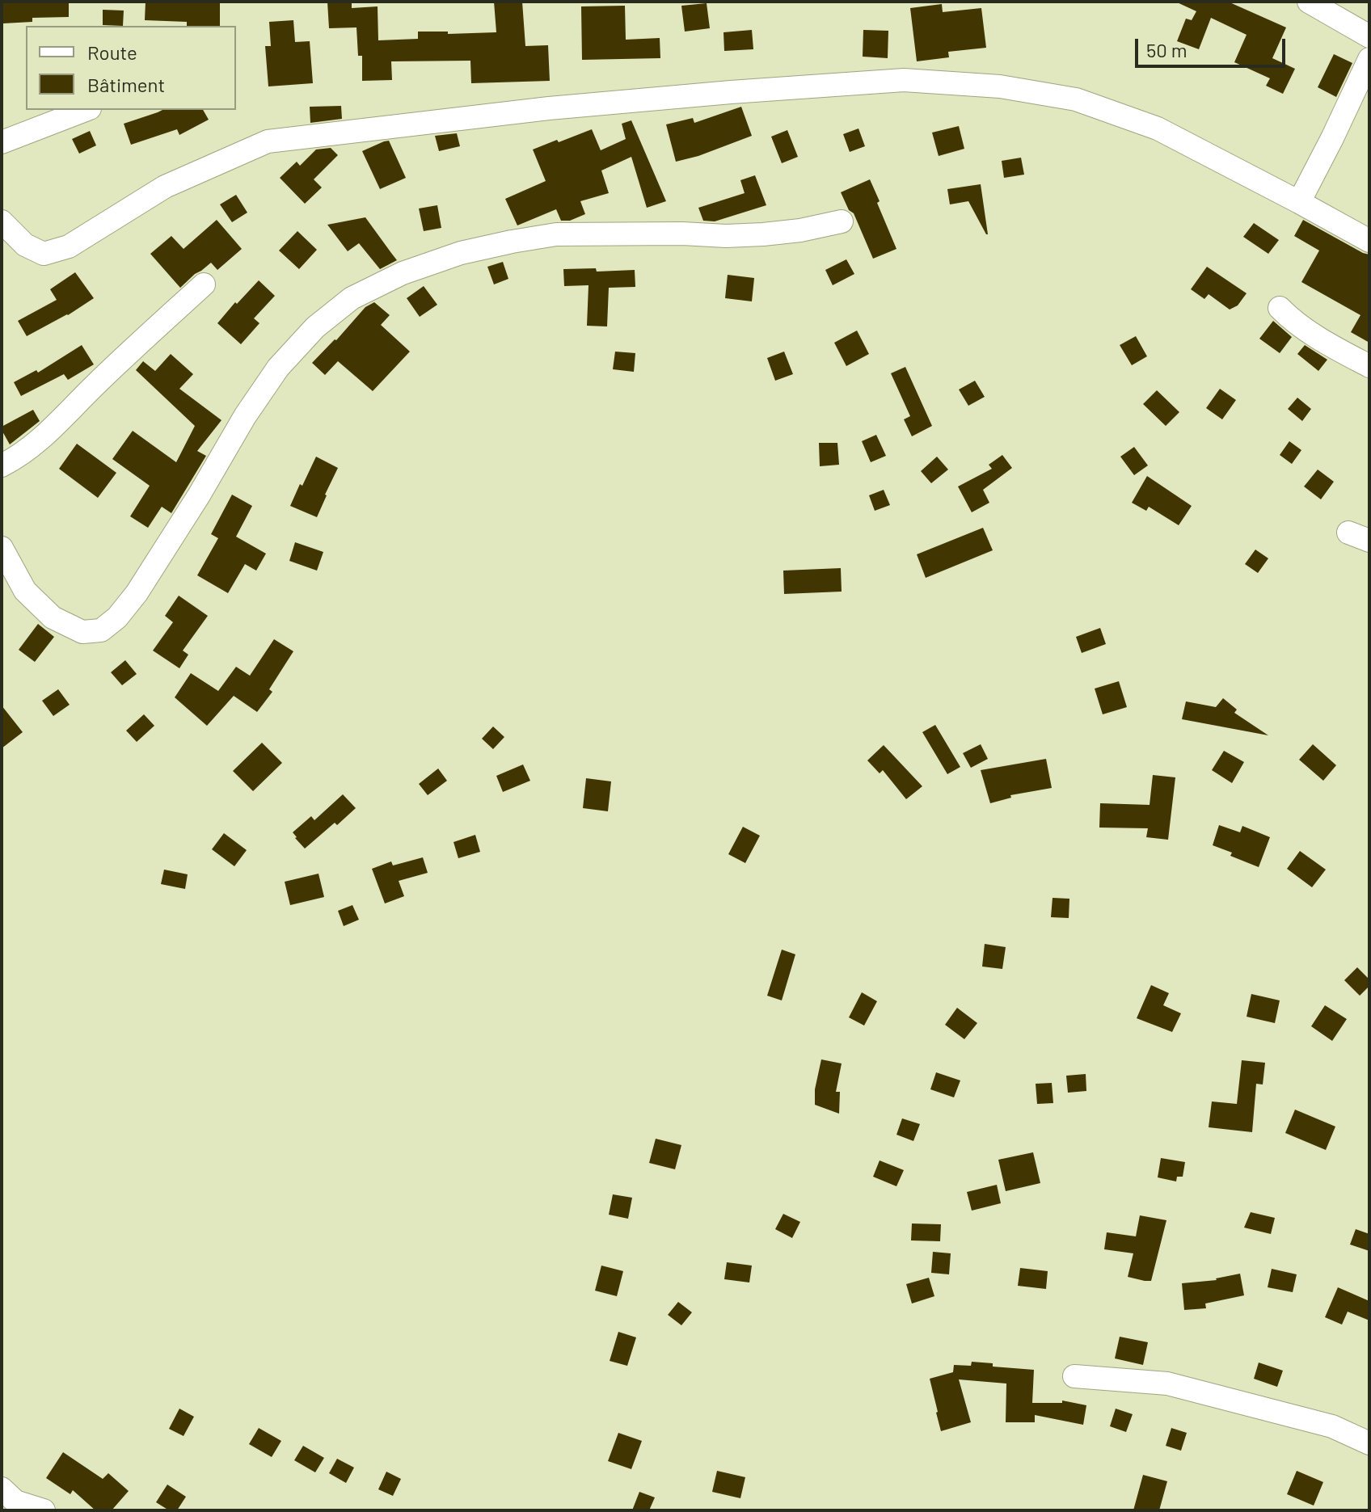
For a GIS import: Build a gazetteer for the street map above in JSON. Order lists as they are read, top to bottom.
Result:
{
  "legend": ["Route", "Bâtiment"],
  "scale_bar": "50 m"
}
